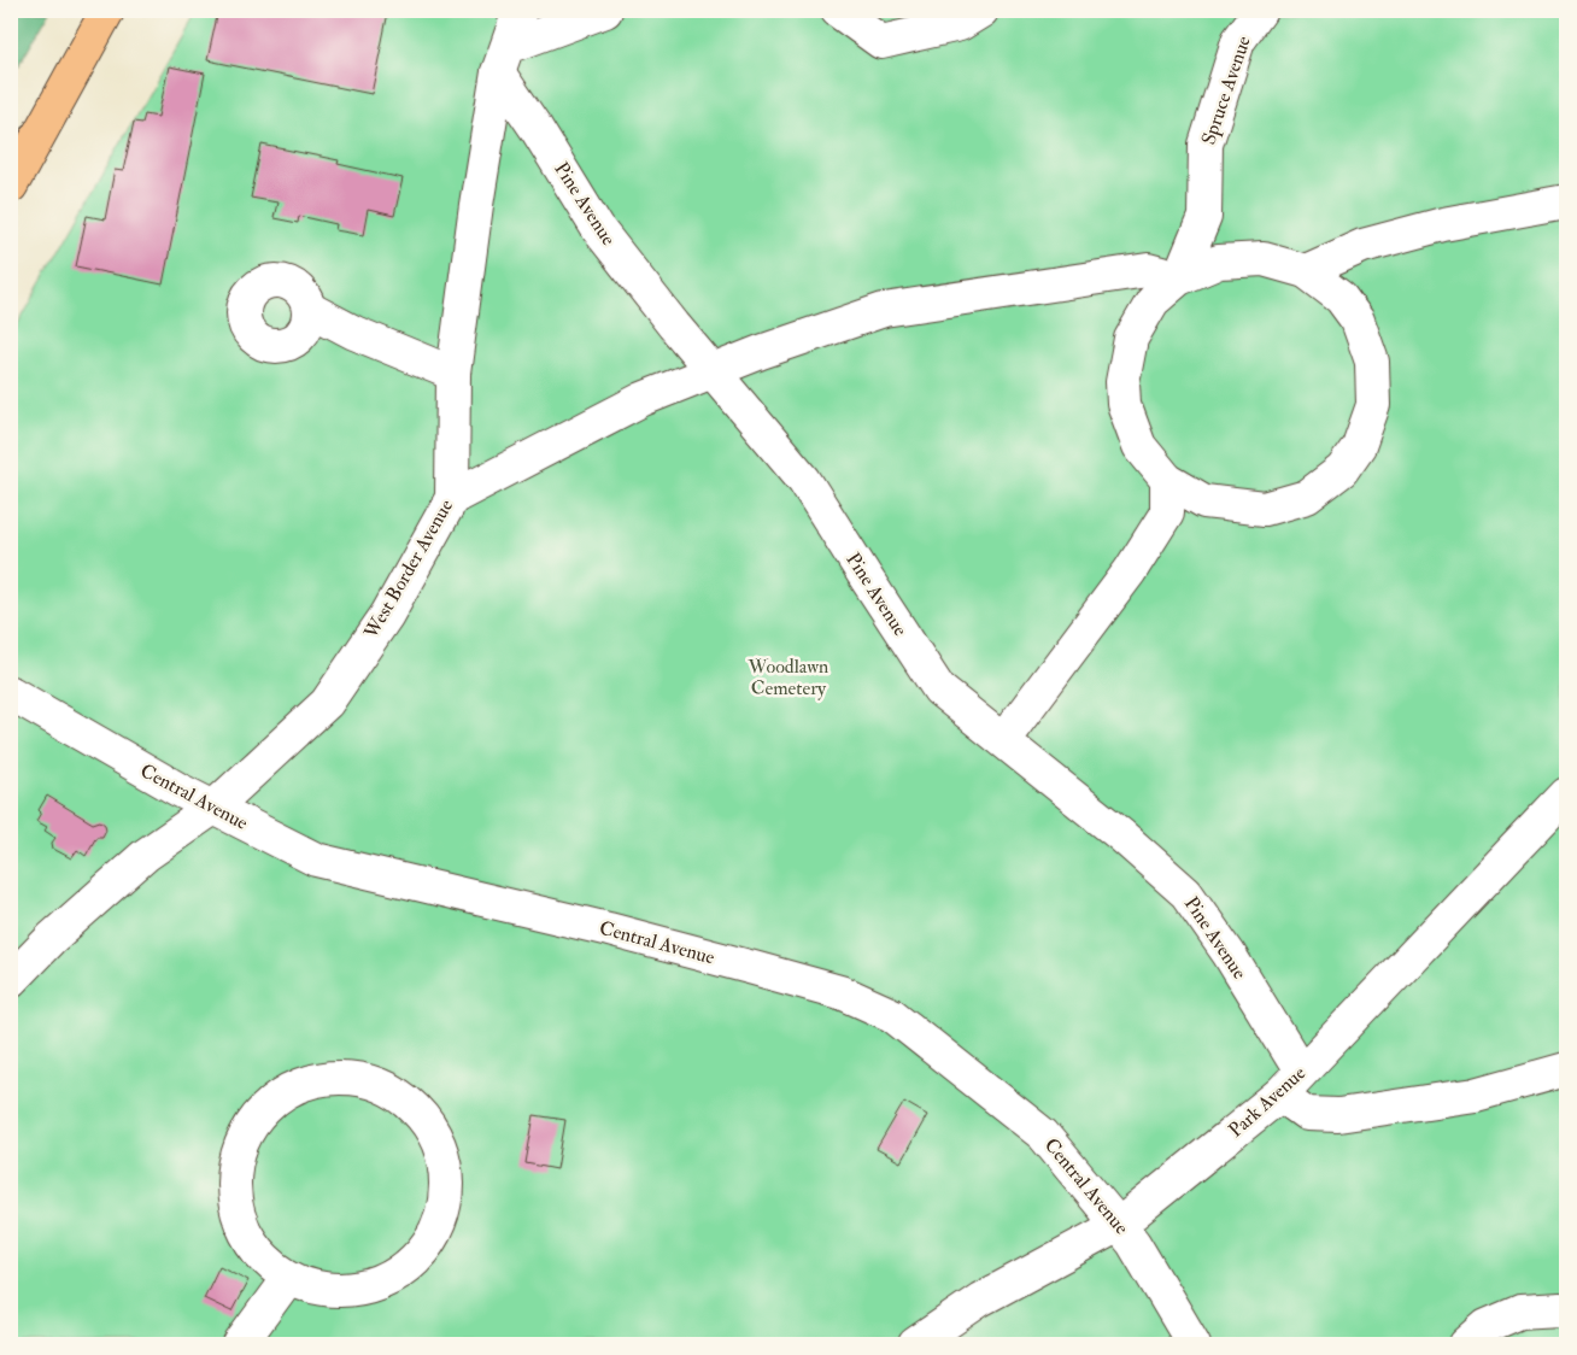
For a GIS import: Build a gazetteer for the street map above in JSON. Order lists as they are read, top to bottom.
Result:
{
  "streets": {
    "lane": [
      "Spruce Avenue",
      "Pine Avenue",
      "West Border Avenue",
      "Central Avenue",
      "Park Avenue"
    ]
  },
  "crossings": [
    ["Pine Avenue", "West Border Avenue"],
    ["Pine Avenue", "Park Avenue"],
    ["West Border Avenue", "Central Avenue"],
    ["Central Avenue", "Park Avenue"]
  ],
  "parks": ["Woodlawn Cemetery"]
}
